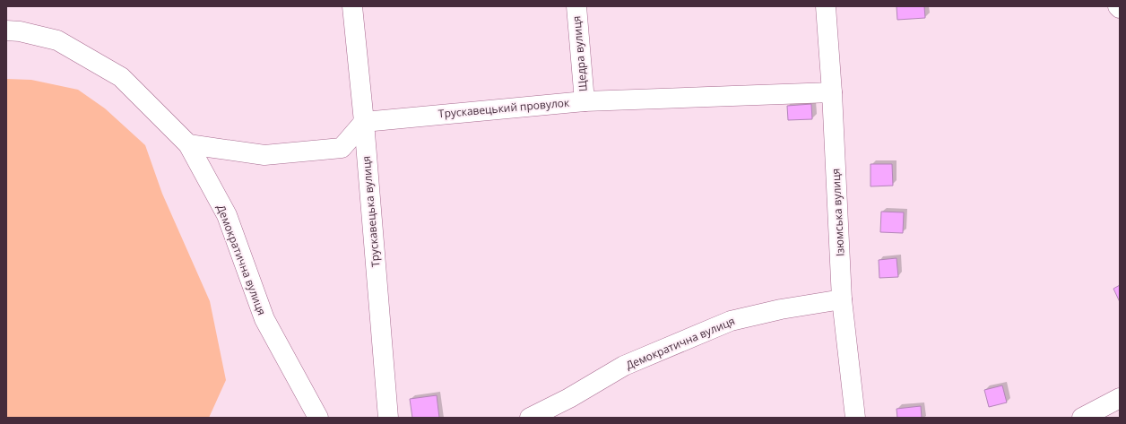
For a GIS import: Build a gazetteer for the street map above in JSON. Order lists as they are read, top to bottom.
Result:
{
  "streets": {
    "street": [
      "Щедра вулиця",
      "Трускавецький провулок",
      "Трускавецька вулиця",
      "Ізюмська вулиця",
      "Демократична вулиця"
    ]
  },
  "crossings": [
    ["Щедра вулиця", "Трускавецький провулок"],
    ["Трускавецький провулок", "Трускавецька вулиця"],
    ["Трускавецький провулок", "Ізюмська вулиця"],
    ["Ізюмська вулиця", "Демократична вулиця"]
  ]
}
